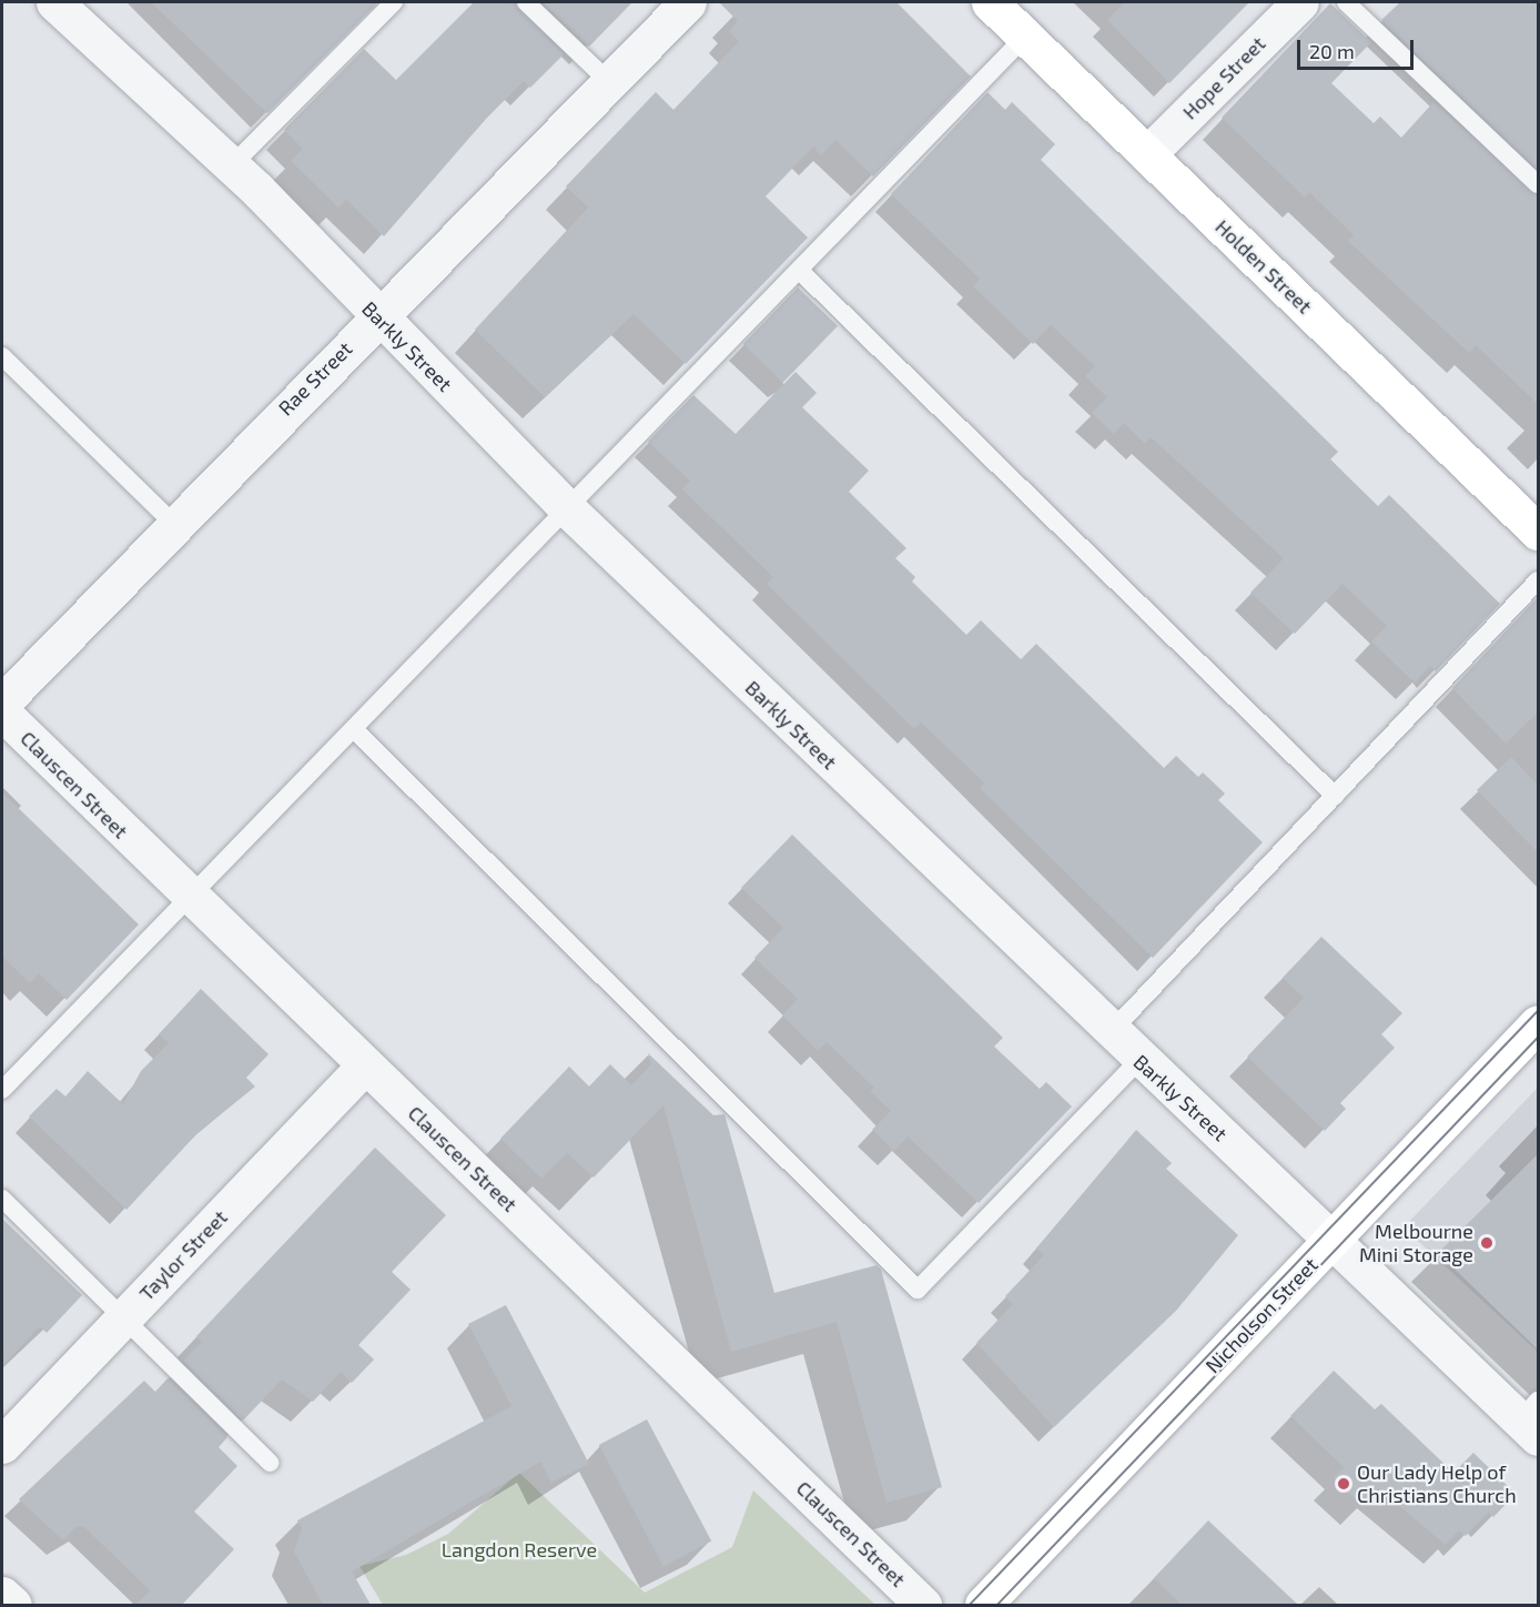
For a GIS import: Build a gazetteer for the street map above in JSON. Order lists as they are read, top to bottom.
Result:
{
  "streets": {
    "main road": ["Holden Street", "Nicholson Street"],
    "street": [
      "Hope Street",
      "Barkly Street",
      "Rae Street",
      "Clauscen Street",
      "Taylor Street"
    ]
  },
  "crossings": [
    ["Hope Street", "Holden Street"],
    ["Barkly Street", "Rae Street"],
    ["Barkly Street", "Nicholson Street"],
    ["Clauscen Street", "Taylor Street"]
  ],
  "parks": ["Langdon Reserve"],
  "places": ["Melbourne Mini Storage", "Our Lady Help of Christians Church"],
  "scale_bar": "20 m"
}
